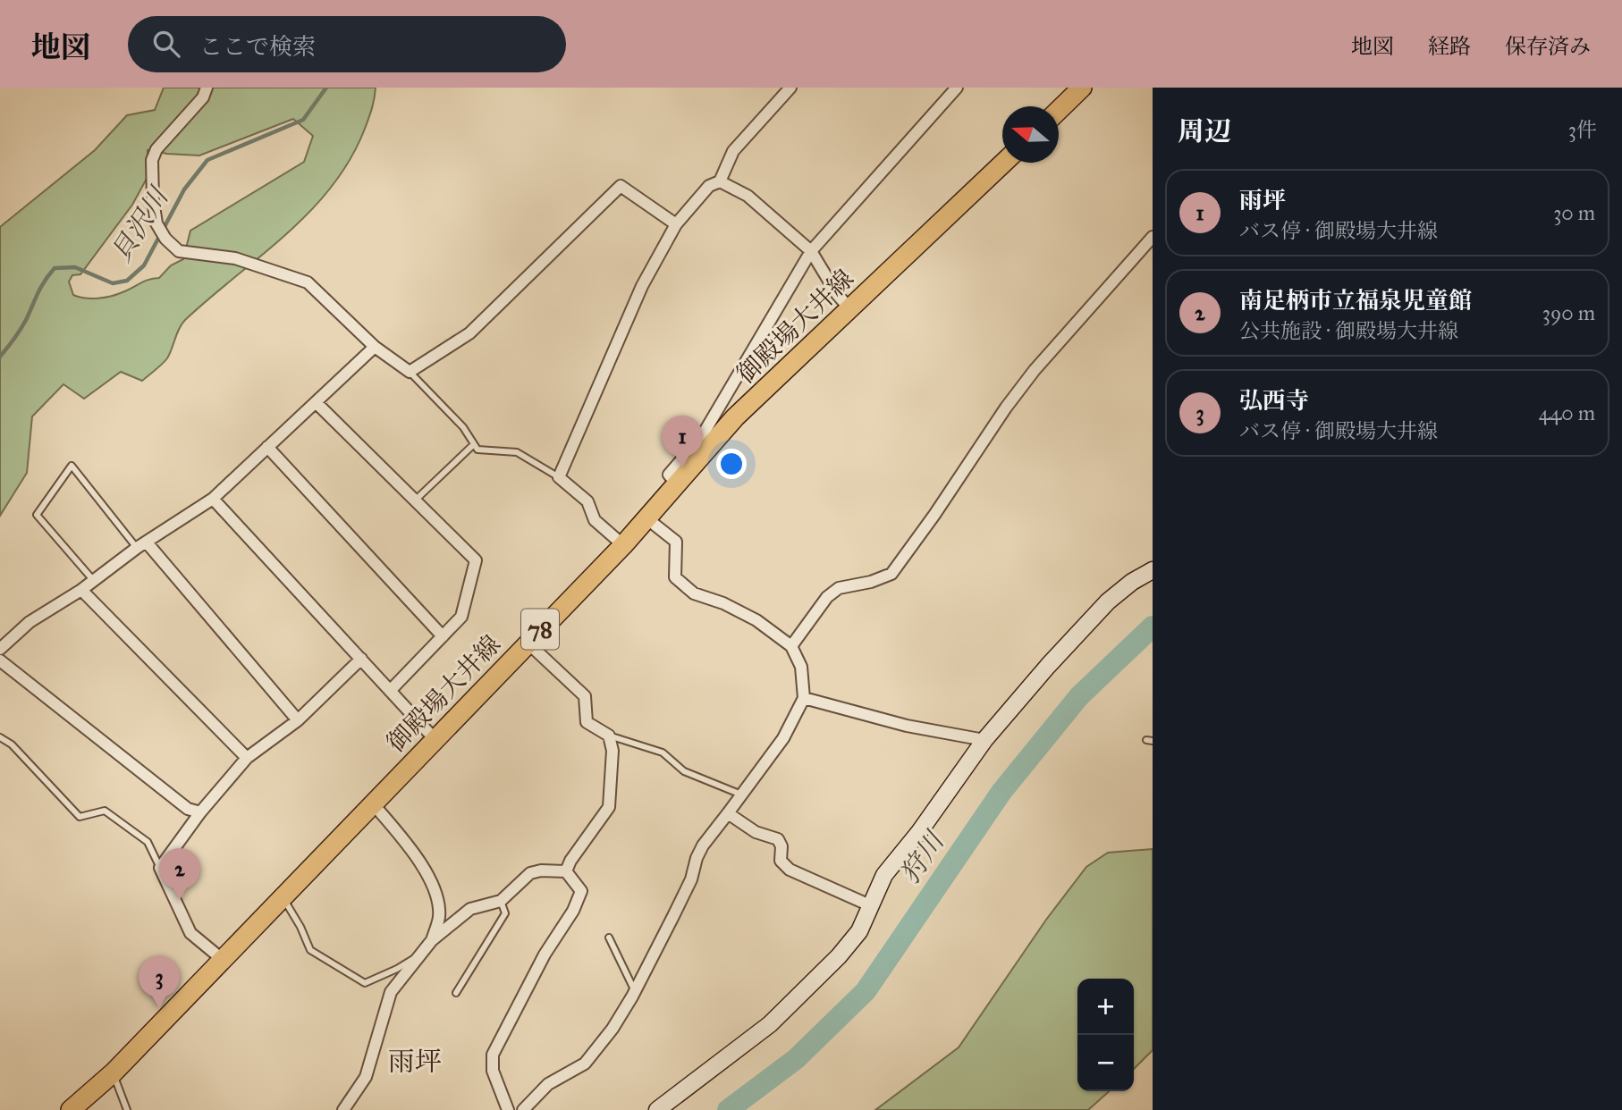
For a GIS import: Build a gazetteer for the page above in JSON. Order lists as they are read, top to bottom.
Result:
{
  "streets": {
    "main road": ["御殿場大井線", "78"]
  },
  "districts": ["雨坪"],
  "water": ["貝沢川", "狩川"],
  "north": "left",
  "page": {
    "header": "地図",
    "search": "ここで検索",
    "nav": ["地図", "経路", "保存済み"],
    "heading": ["周辺", "3件"],
    "list": [
      {
        "mark": "1",
        "name": "雨坪",
        "note": "バス停 · 御殿場大井線",
        "value": "30 m"
      },
      {
        "mark": "2",
        "name": "南足柄市立福泉児童館",
        "note": "公共施設 · 御殿場大井線",
        "value": "390 m"
      },
      {
        "mark": "3",
        "name": "弘西寺",
        "note": "バス停 · 御殿場大井線",
        "value": "440 m"
      }
    ],
    "pins": ["1", "2", "3"],
    "map_buttons": ["+", "−"]
  }
}
